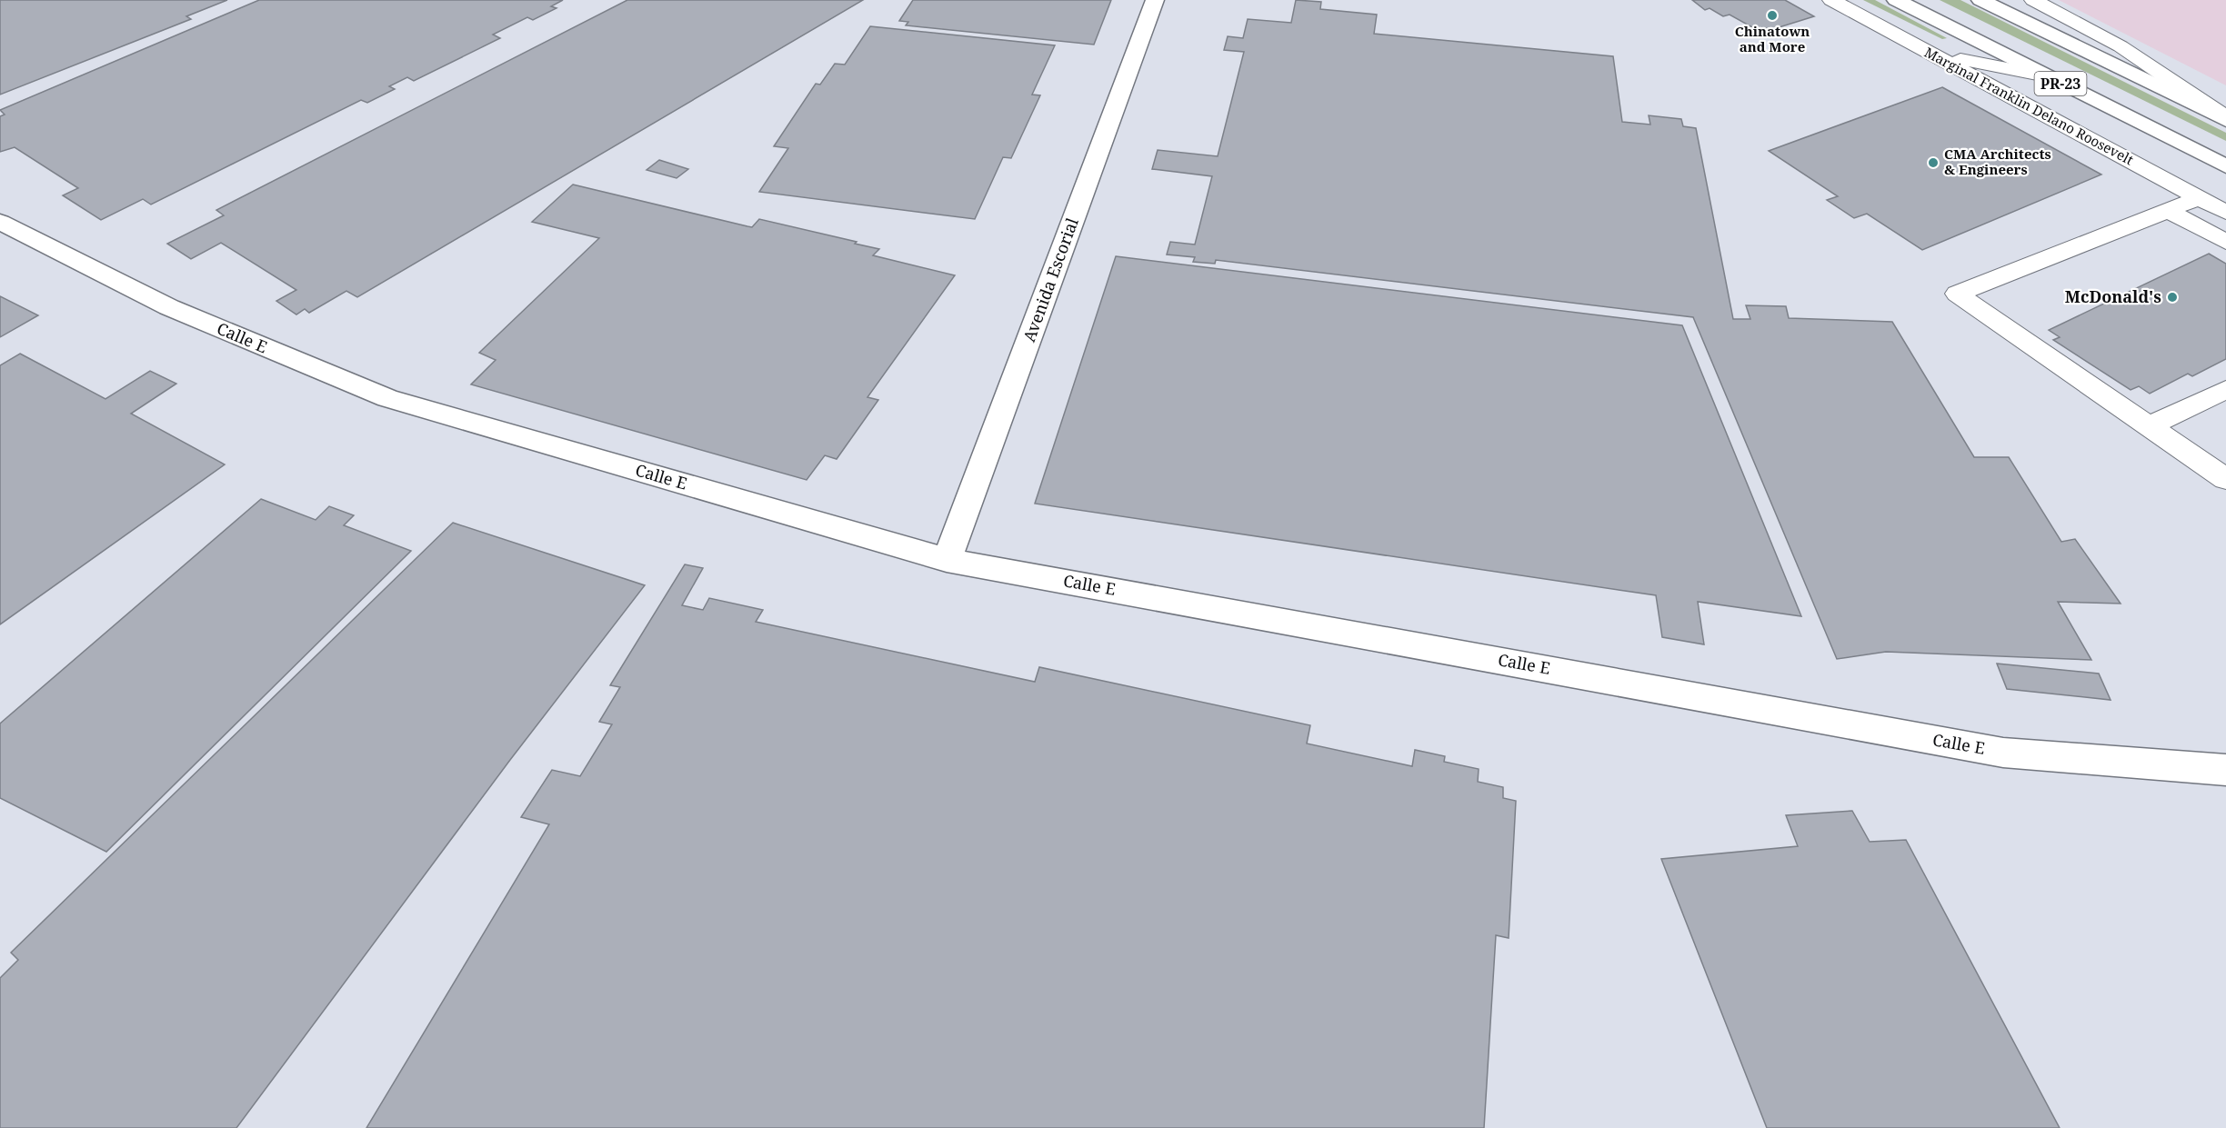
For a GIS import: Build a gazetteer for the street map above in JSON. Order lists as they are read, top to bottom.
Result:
{
  "streets": {
    "street": ["PR-23", "Avenida Escorial", "Calle E"],
    "lane": ["Marginal Franklin Delano Roosevelt"]
  },
  "crossings": [
    ["Avenida Escorial", "Calle E"]
  ],
  "places": ["Chinatown and More", "CMA Architects & Engineers", "McDonald's"]
}
